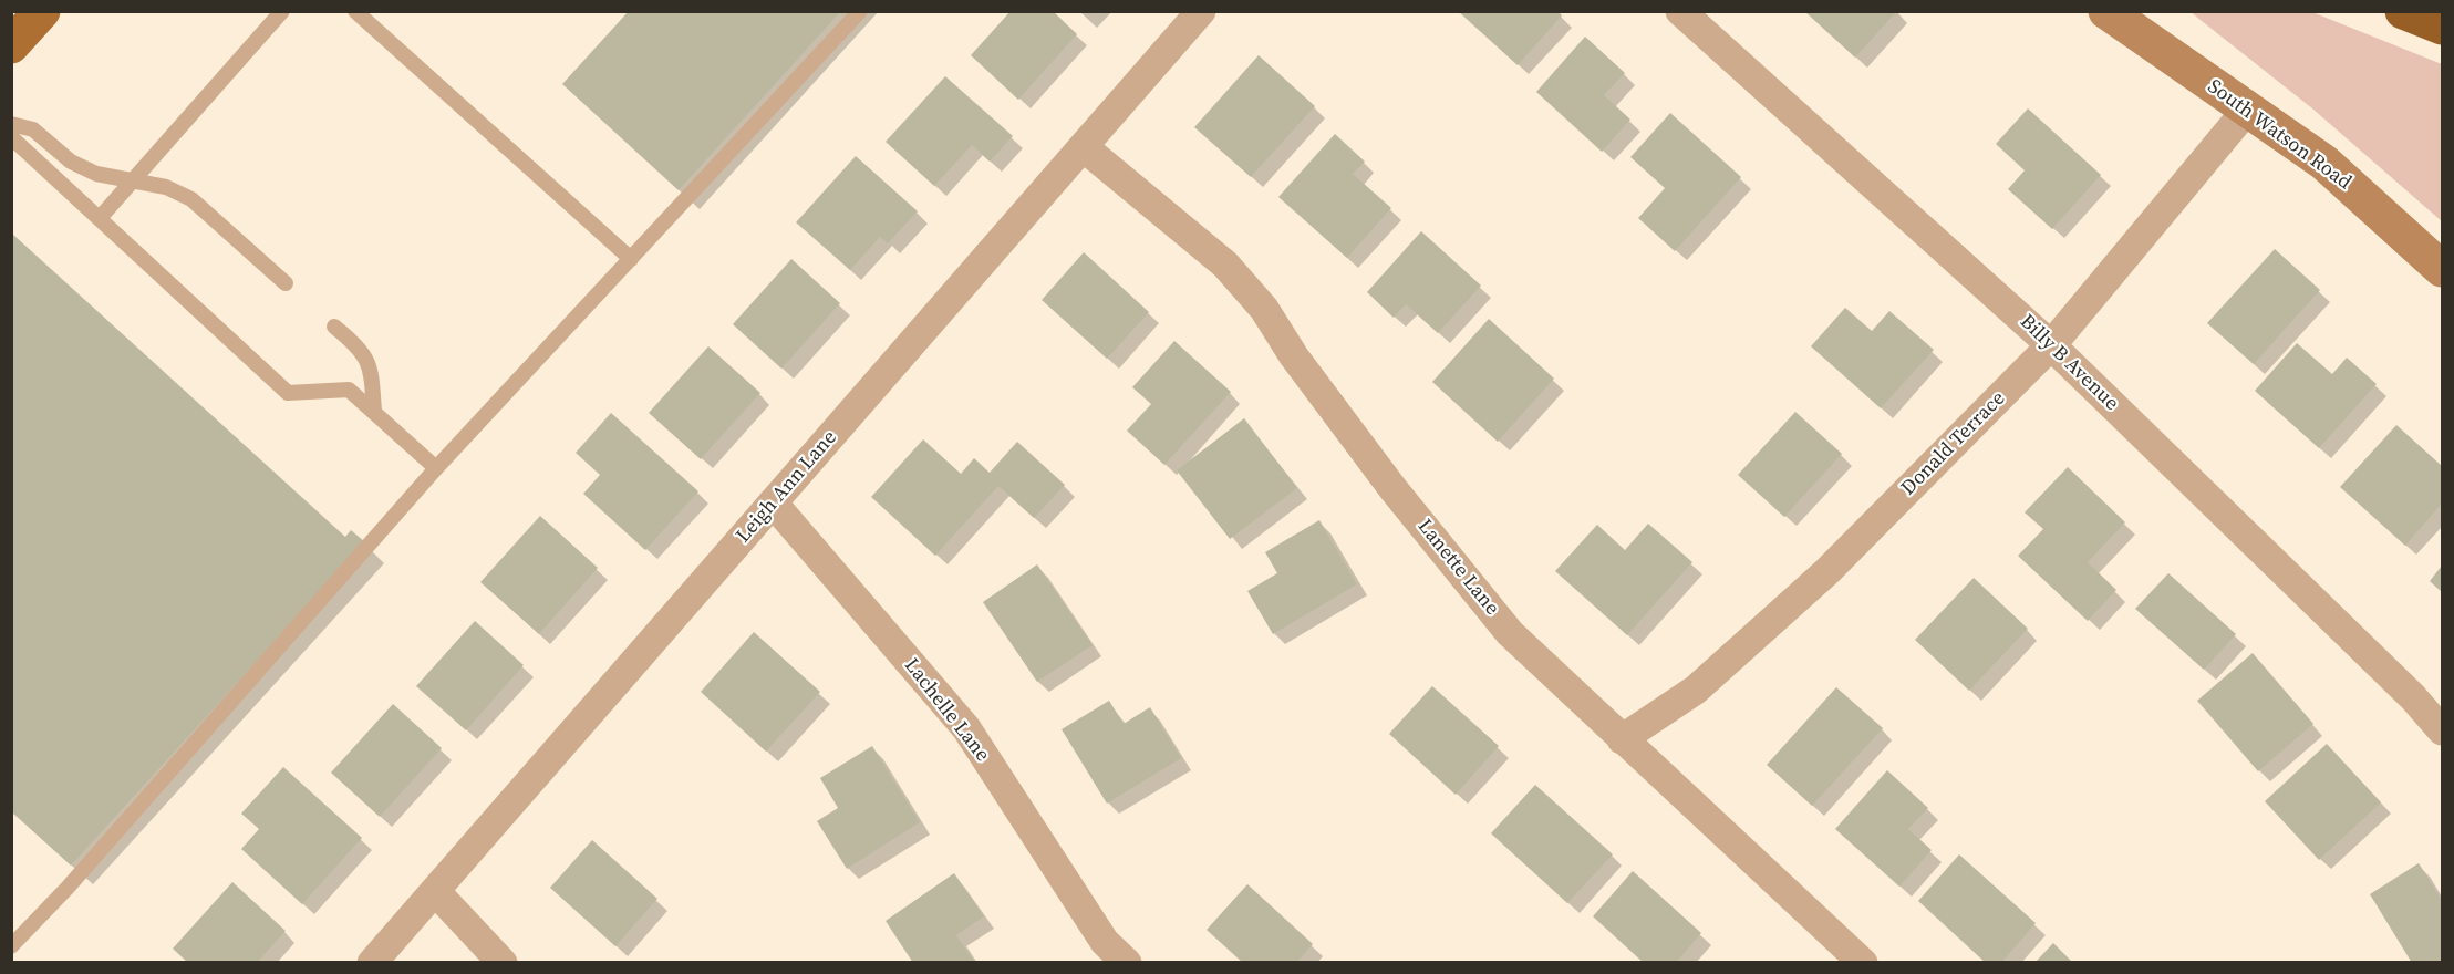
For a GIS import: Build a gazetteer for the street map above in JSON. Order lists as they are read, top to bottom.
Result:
{
  "streets": {
    "main road": ["South Watson Road"],
    "street": [
      "Billy B Avenue",
      "Donald Terrace",
      "Leigh Ann Lane",
      "Lanette Lane",
      "Lachelle Lane"
    ]
  },
  "crossings": [
    ["South Watson Road", "Donald Terrace"],
    ["Billy B Avenue", "Donald Terrace"],
    ["Donald Terrace", "Lanette Lane"],
    ["Leigh Ann Lane", "Lanette Lane"],
    ["Leigh Ann Lane", "Lachelle Lane"]
  ]
}
